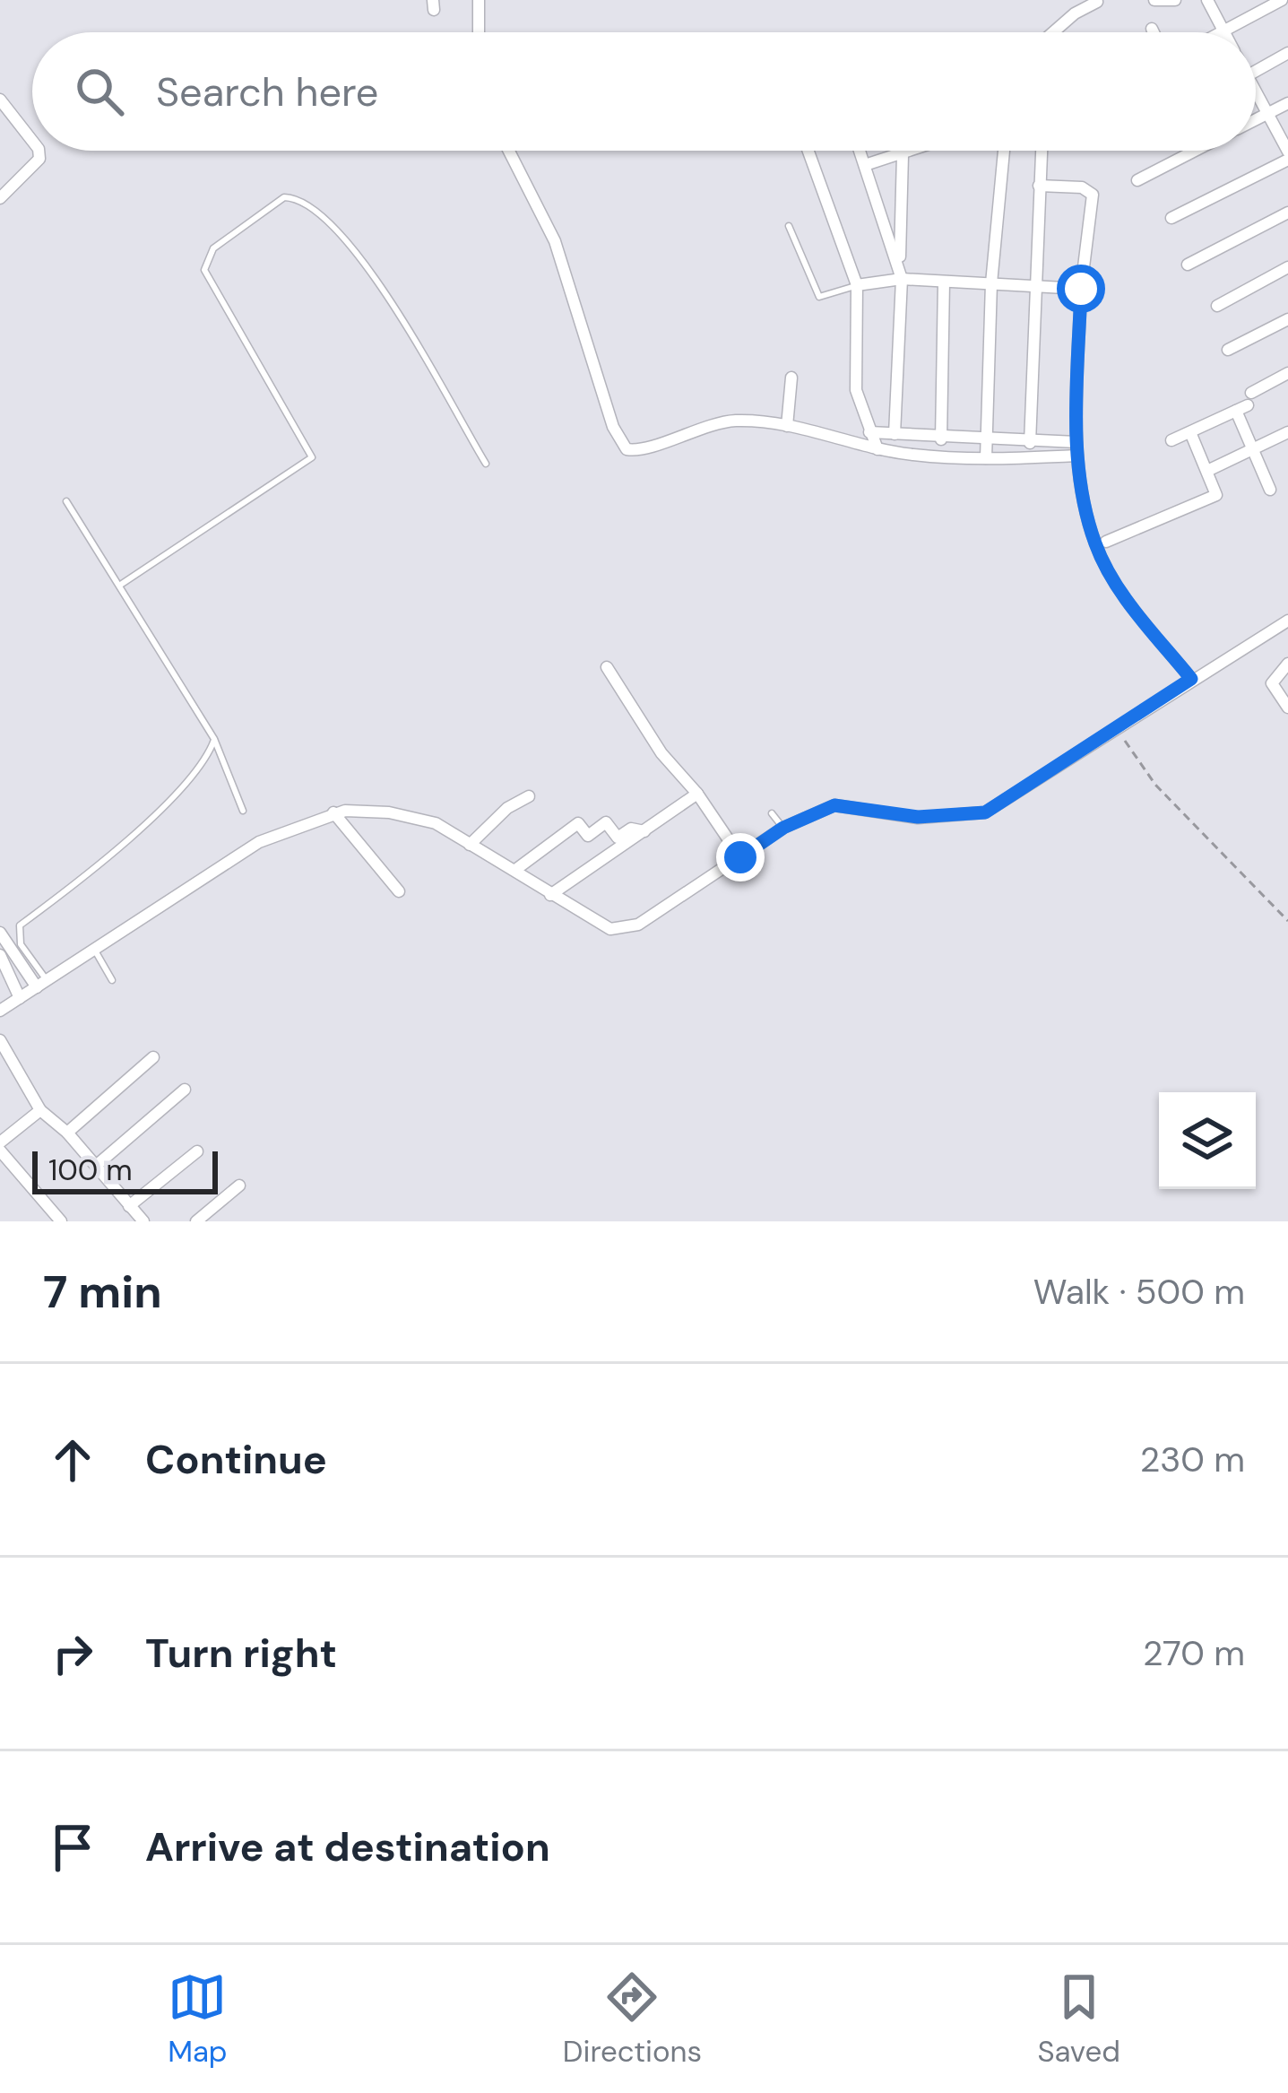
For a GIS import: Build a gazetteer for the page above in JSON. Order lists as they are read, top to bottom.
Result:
{
  "scale_bar": "100 m",
  "page": {
    "search": "Search here",
    "scale": "100 m",
    "heading": ["7 min", "Walk · 500 m"],
    "list": [
      ["Continue", "230 m"],
      ["Turn right", "270 m"],
      "Arrive at destination"
    ],
    "nav": ["Map", "Directions", "Saved"]
  }
}
